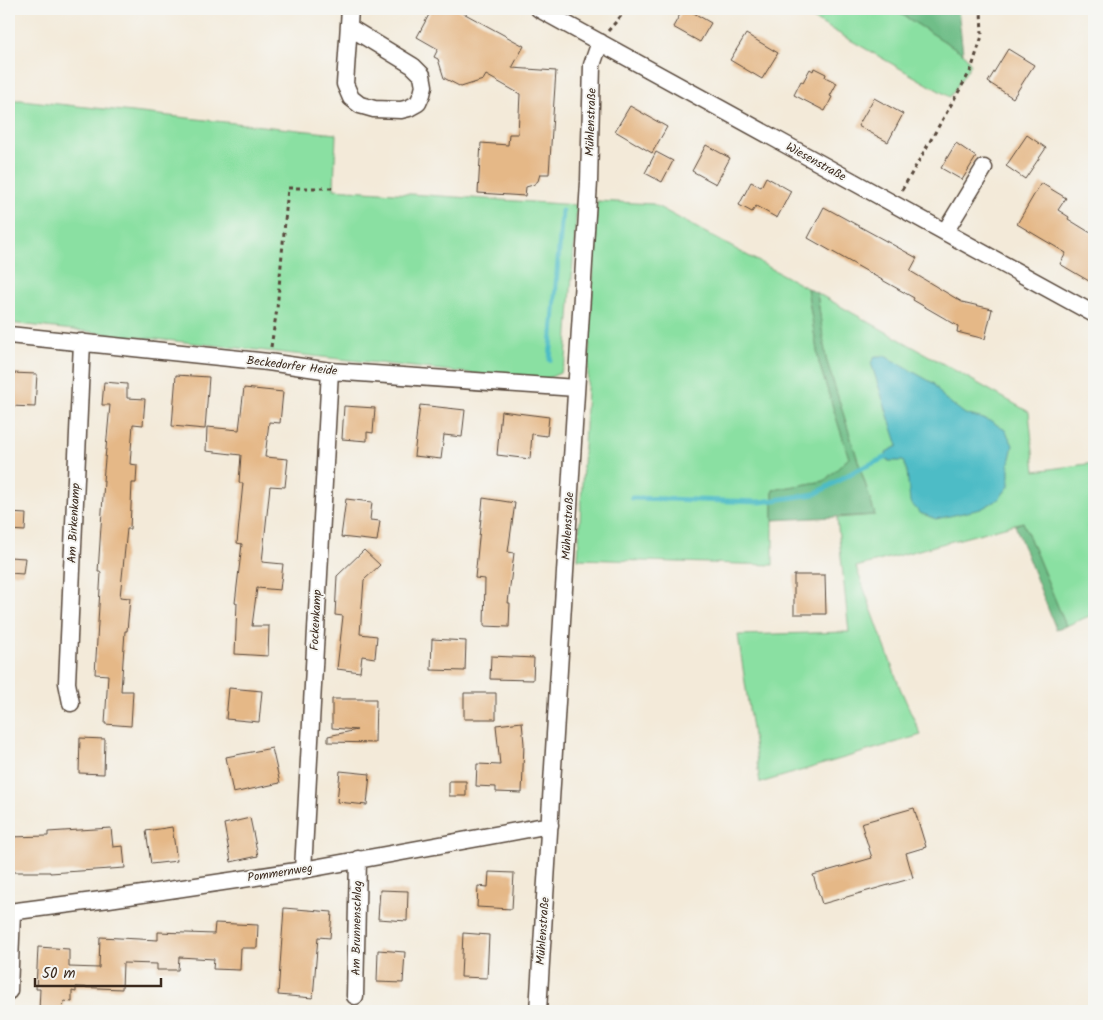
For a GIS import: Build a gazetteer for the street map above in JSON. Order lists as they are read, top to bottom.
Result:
{
  "streets": {
    "street": [
      "Mühlenstraße",
      "Wiesenstraße",
      "Beckedorfer Heide",
      "Am Birkenkamp",
      "Fockenkamp",
      "Pommernweg",
      "Am Brunnenschlag"
    ]
  },
  "crossings": [
    ["Mühlenstraße", "Wiesenstraße"],
    ["Mühlenstraße", "Beckedorfer Heide"],
    ["Mühlenstraße", "Pommernweg"],
    ["Beckedorfer Heide", "Am Birkenkamp"],
    ["Beckedorfer Heide", "Fockenkamp"],
    ["Fockenkamp", "Pommernweg"],
    ["Pommernweg", "Am Brunnenschlag"]
  ],
  "scale_bar": "50 m"
}
